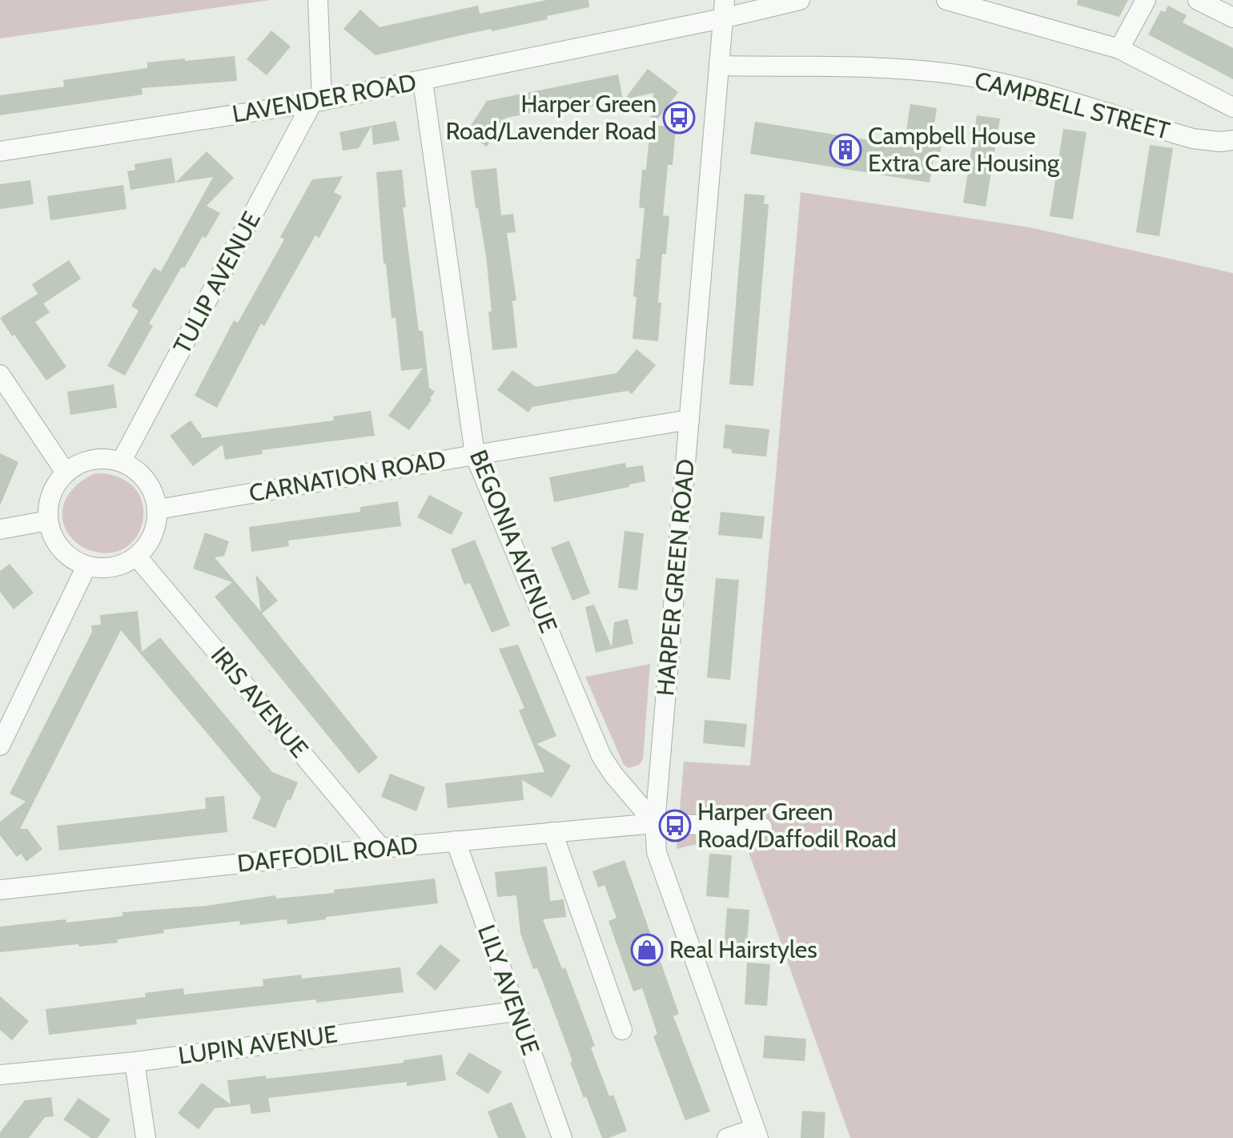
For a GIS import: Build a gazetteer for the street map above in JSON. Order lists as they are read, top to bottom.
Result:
{
  "streets": {
    "street": [
      "LAVENDER ROAD",
      "CAMPBELL STREET",
      "TULIP AVENUE",
      "CARNATION ROAD",
      "BEGONIA AVENUE",
      "HARPER GREEN ROAD",
      "IRIS AVENUE",
      "DAFFODIL ROAD",
      "LILY AVENUE",
      "LUPIN AVENUE"
    ]
  },
  "crossings": [
    ["LAVENDER ROAD", "TULIP AVENUE"],
    ["LAVENDER ROAD", "BEGONIA AVENUE"],
    ["LAVENDER ROAD", "HARPER GREEN ROAD"],
    ["CAMPBELL STREET", "HARPER GREEN ROAD"],
    ["TULIP AVENUE", "CARNATION ROAD"],
    ["TULIP AVENUE", "IRIS AVENUE"],
    ["CARNATION ROAD", "BEGONIA AVENUE"],
    ["CARNATION ROAD", "HARPER GREEN ROAD"],
    ["CARNATION ROAD", "IRIS AVENUE"],
    ["BEGONIA AVENUE", "HARPER GREEN ROAD"],
    ["BEGONIA AVENUE", "DAFFODIL ROAD"],
    ["HARPER GREEN ROAD", "DAFFODIL ROAD"],
    ["IRIS AVENUE", "DAFFODIL ROAD"],
    ["DAFFODIL ROAD", "LILY AVENUE"],
    ["LILY AVENUE", "LUPIN AVENUE"]
  ],
  "places": {
    "bus stop": ["Harper Green Road/Lavender Road", "Harper Green Road/Daffodil Road"],
    "building": ["Campbell House Extra Care Housing"],
    "shop": ["Real Hairstyles"]
  }
}
